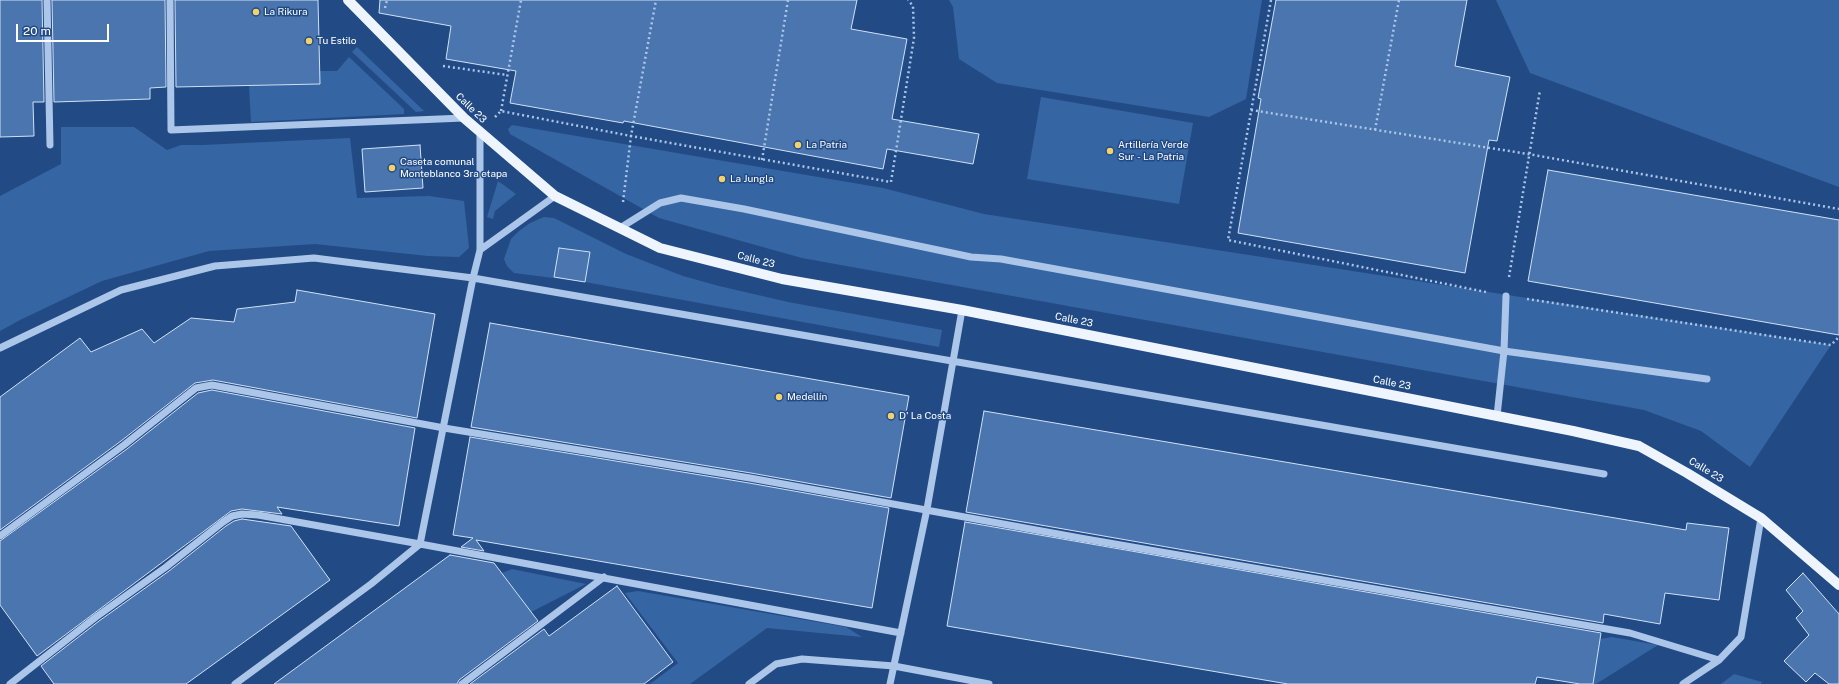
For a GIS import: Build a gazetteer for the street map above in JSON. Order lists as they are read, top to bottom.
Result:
{
  "streets": {
    "main road": ["Calle 23"]
  },
  "places": [
    "La Rikura",
    "Tu Estilo",
    "La Patria",
    "Artillería Verde Sur - La Patria",
    "Caseta comunal Monteblanco 3ra etapa",
    "La Jungla",
    "Medellín",
    "D' La Costa"
  ],
  "scale_bar": "20 m"
}
